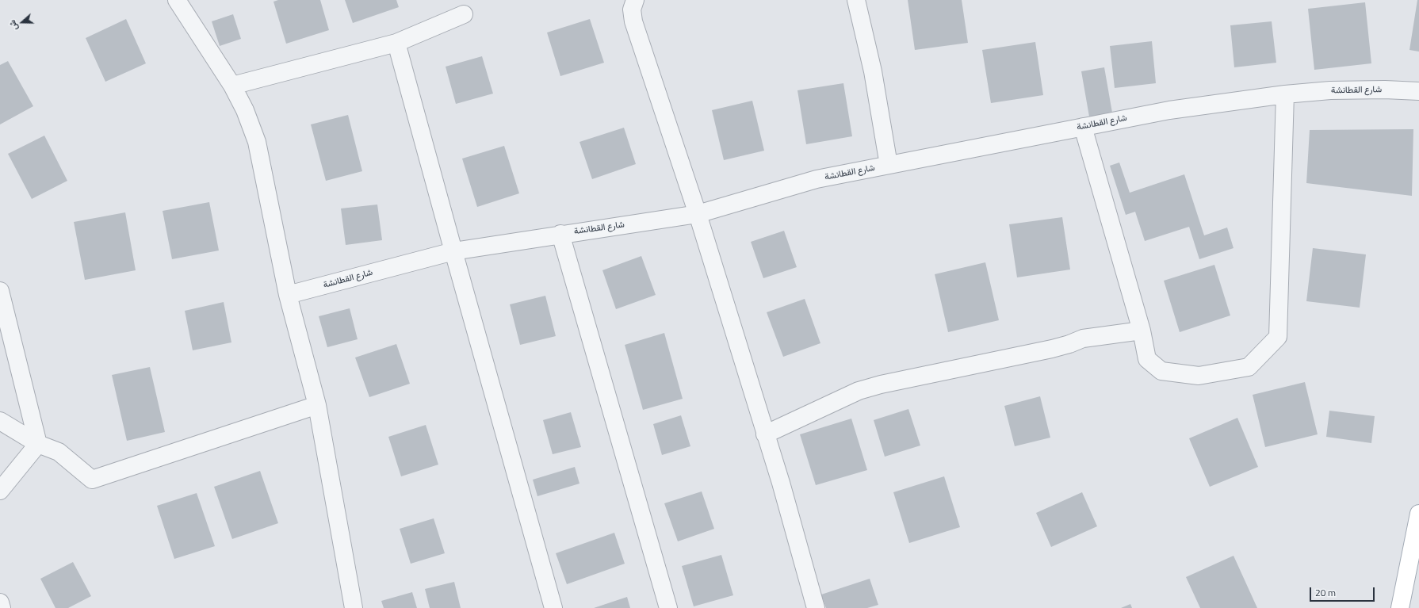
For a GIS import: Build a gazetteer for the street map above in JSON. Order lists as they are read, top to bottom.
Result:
{
  "streets": {
    "street": ["شارع القطانشة"]
  },
  "scale_bar": "20 m",
  "north": "left"
}
